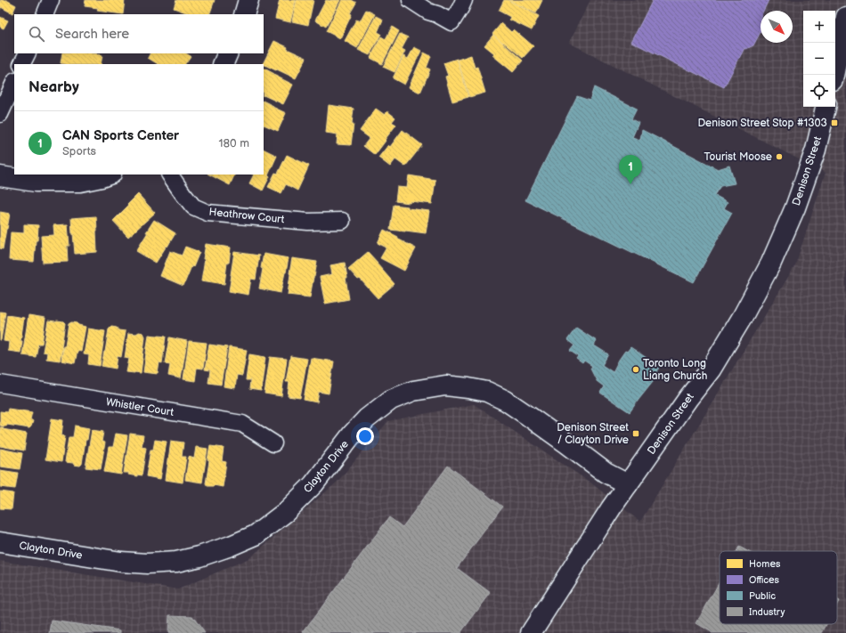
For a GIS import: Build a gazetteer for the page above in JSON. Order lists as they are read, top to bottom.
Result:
{
  "streets": {
    "street": [
      "Denison Street",
      "Heathrow Court",
      "Whistler Court",
      "Clayton Drive"
    ]
  },
  "crossings": [
    ["Denison Street", "Clayton Drive"]
  ],
  "places": {
    "transit": ["Denison Street Stop #1303", "Denison Street / Clayton Drive"],
    "other": ["Tourist Moose", "Toronto Long Liang Church"]
  },
  "legend": [
    "Homes",
    "Offices",
    "Public",
    "Industry"
  ],
  "north": "bottom right",
  "page": {
    "map_buttons": ["+", "−"],
    "search": "Search here",
    "heading": "Nearby",
    "list": [
      {
        "mark": "1",
        "name": "CAN Sports Center",
        "note": "Sports",
        "value": "180 m"
      }
    ],
    "pins": "1"
  }
}
